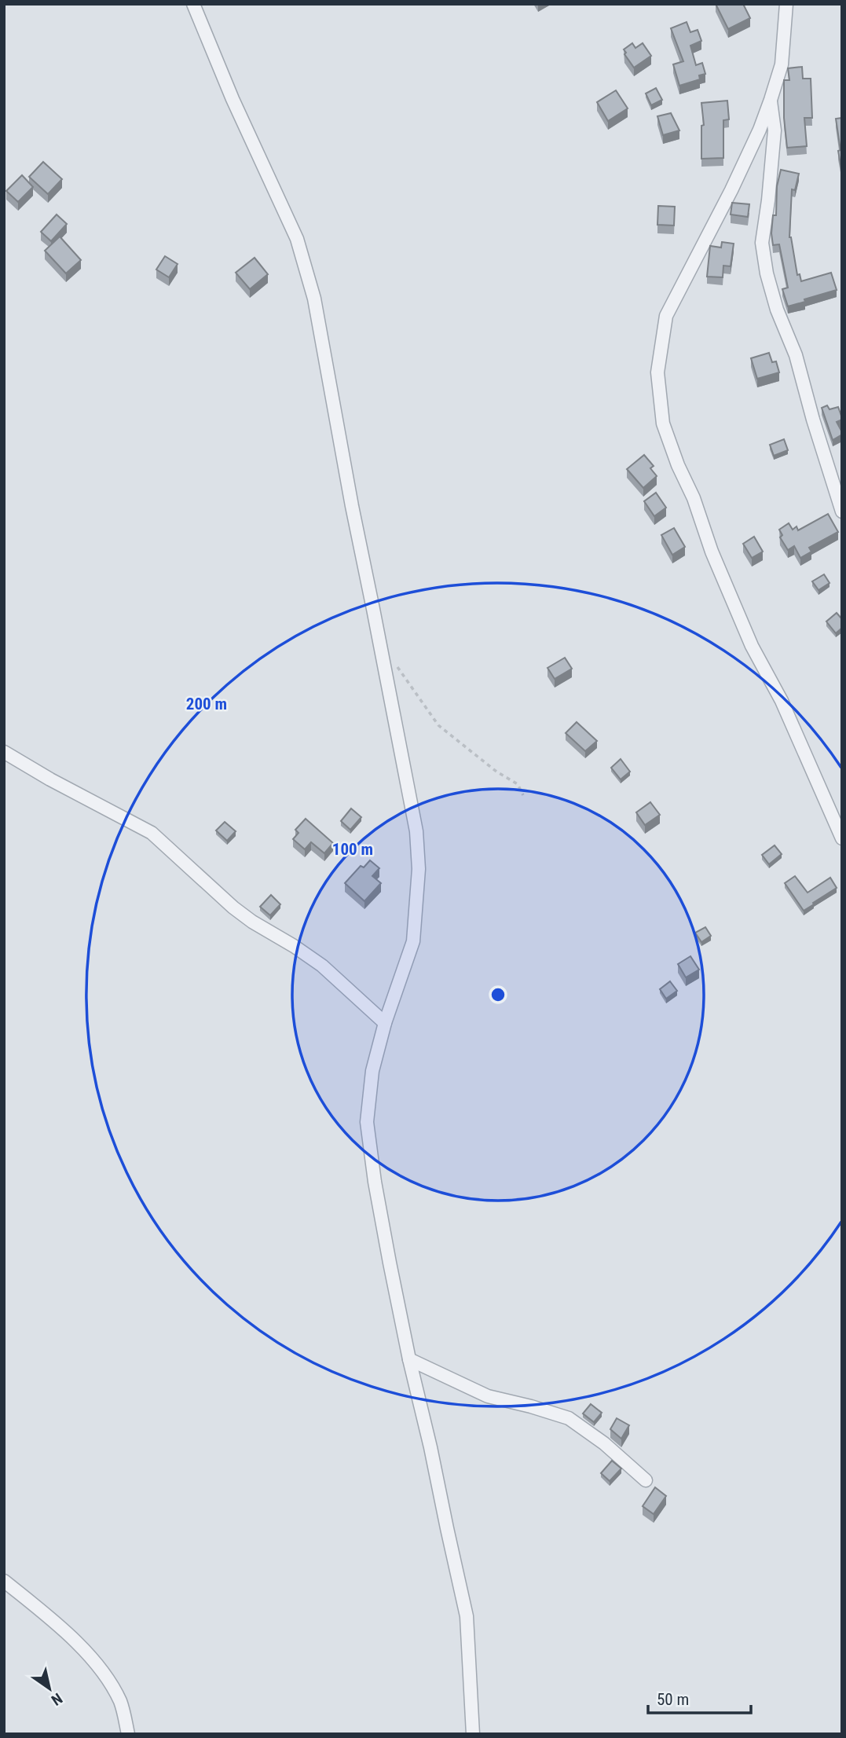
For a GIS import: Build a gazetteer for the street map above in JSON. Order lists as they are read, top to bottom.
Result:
{
  "scale_bar": "50 m",
  "north": "bottom right",
  "rings": ["200 m", "100 m"]
}
